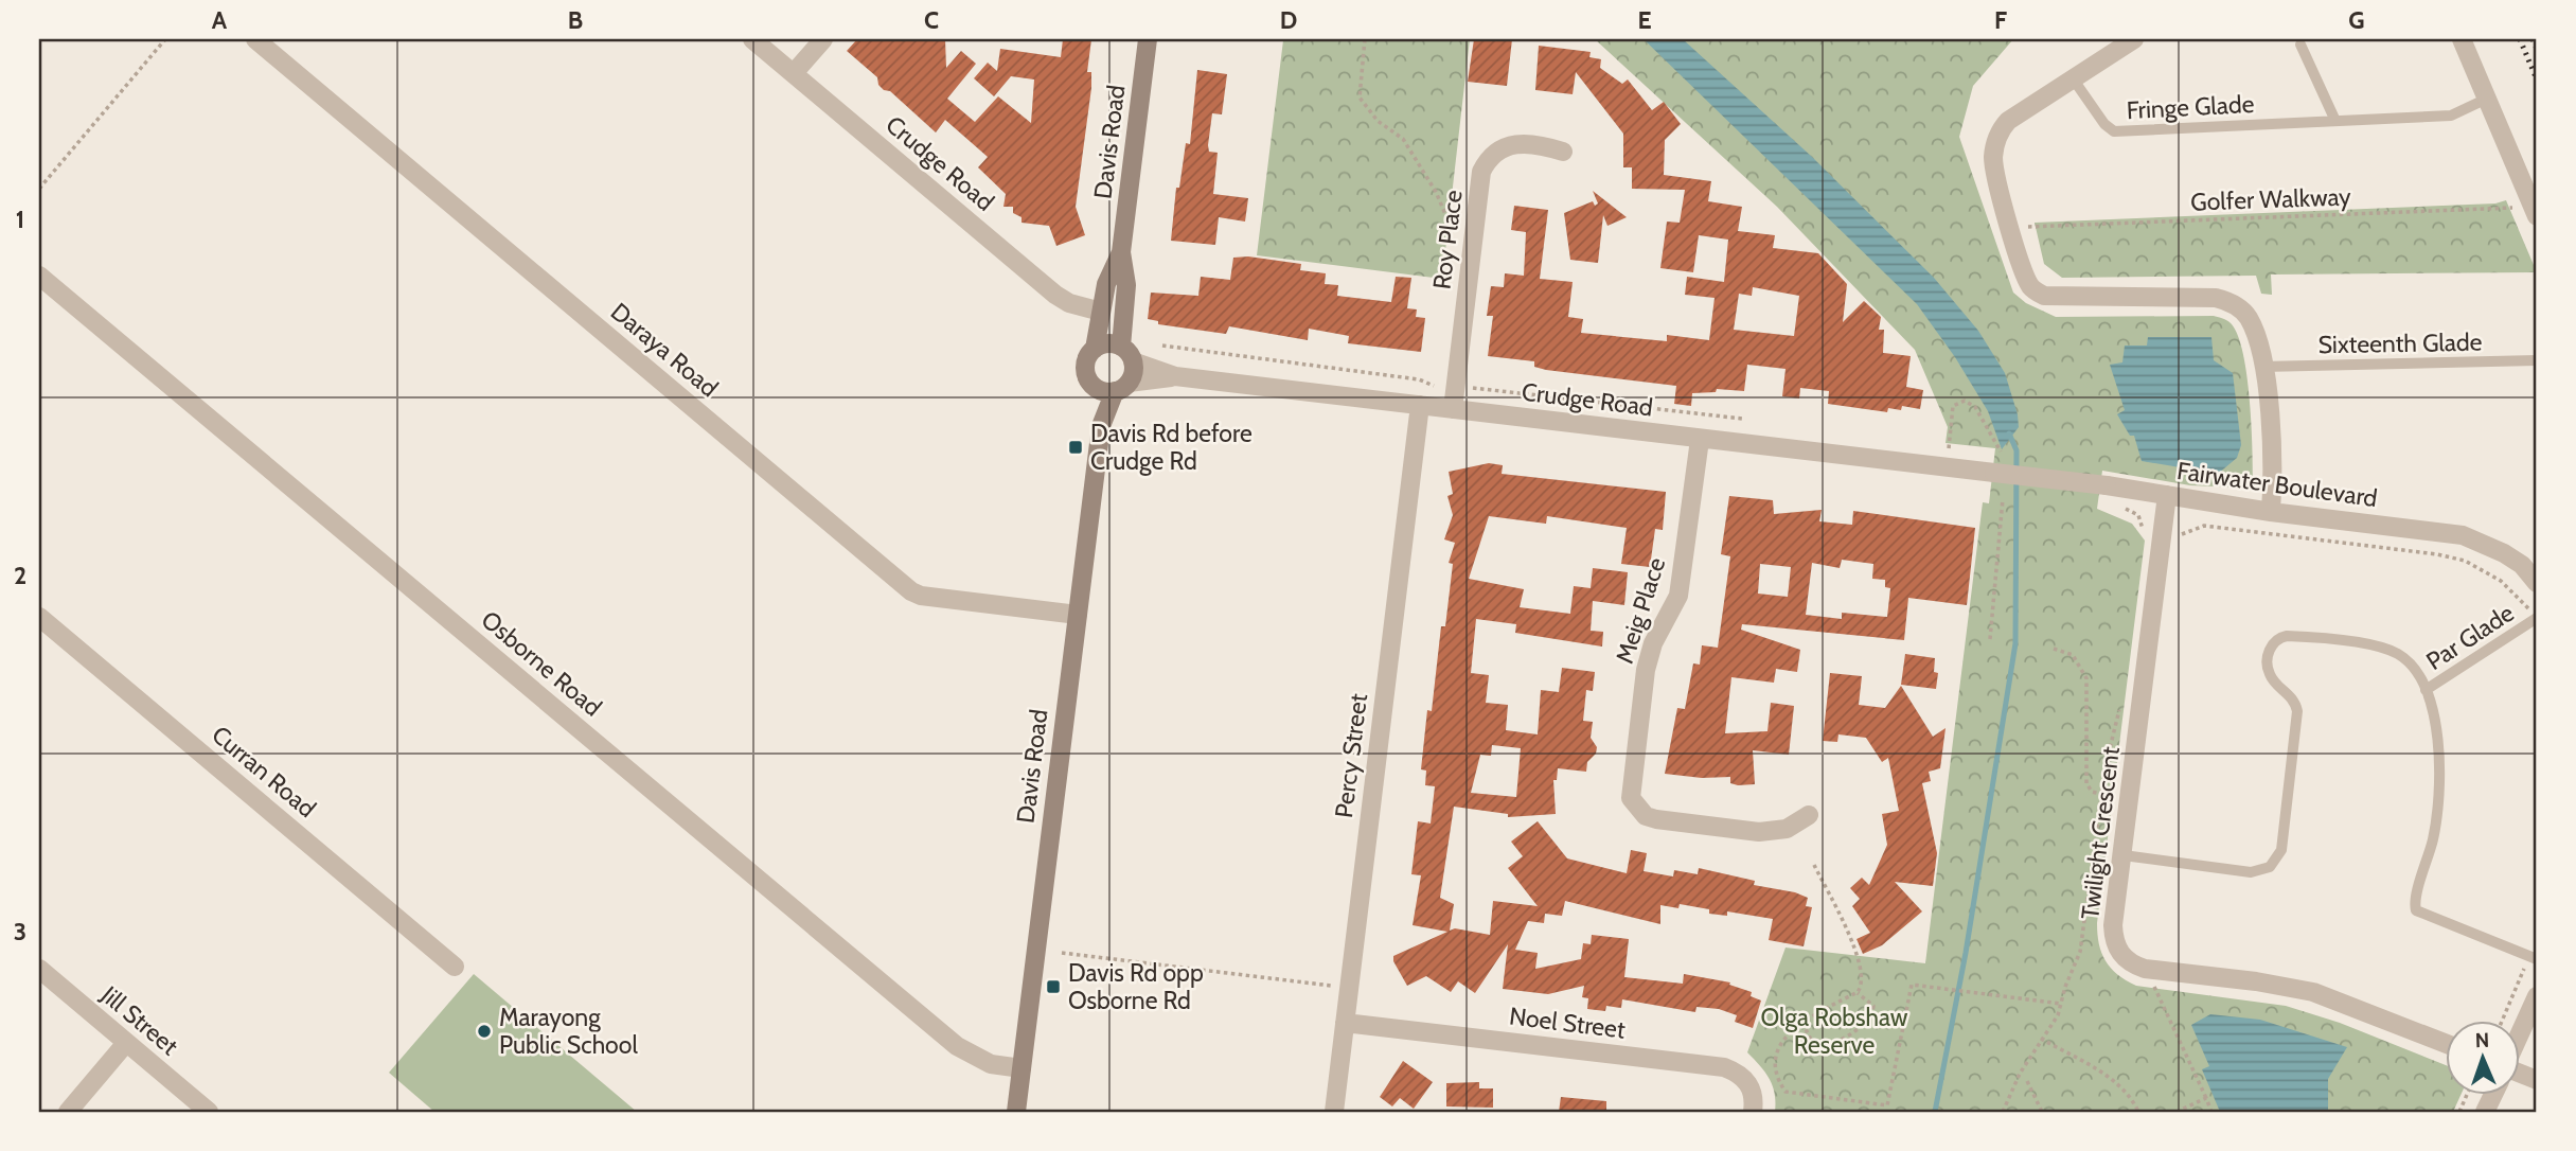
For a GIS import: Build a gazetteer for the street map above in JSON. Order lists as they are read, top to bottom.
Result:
{
  "streets": {
    "street": [
      "Davis Road",
      "Crudge Road",
      "Roy Place",
      "Daraya Road",
      "Fairwater Boulevard",
      "Meig Place",
      "Osborne Road",
      "Percy Street",
      "Curran Road",
      "Twilight Crescent",
      "Jill Street",
      "Noel Street"
    ],
    "lane": ["Fringe Glade", "Sixteenth Glade", "Par Glade"],
    "path": ["Golfer Walkway"]
  },
  "crossings": [
    ["Davis Road", "Crudge Road"],
    ["Davis Road", "Daraya Road"],
    ["Davis Road", "Osborne Road"],
    ["Crudge Road", "Roy Place"],
    ["Crudge Road", "Fairwater Boulevard"],
    ["Crudge Road", "Meig Place"],
    ["Crudge Road", "Percy Street"],
    ["Fairwater Boulevard", "Twilight Crescent"],
    ["Percy Street", "Noel Street"]
  ],
  "parks": ["Olga Robshaw Reserve"],
  "places": {
    "transit": ["Davis Rd before Crudge Rd", "Davis Rd opp Osborne Rd"],
    "other": ["Marayong Public School"]
  },
  "north": "top",
  "grid": {
    "columns": [
      "A",
      "B",
      "C",
      "D",
      "E",
      "F",
      "G"
    ],
    "rows": ["1", "2", "3"]
  }
}
